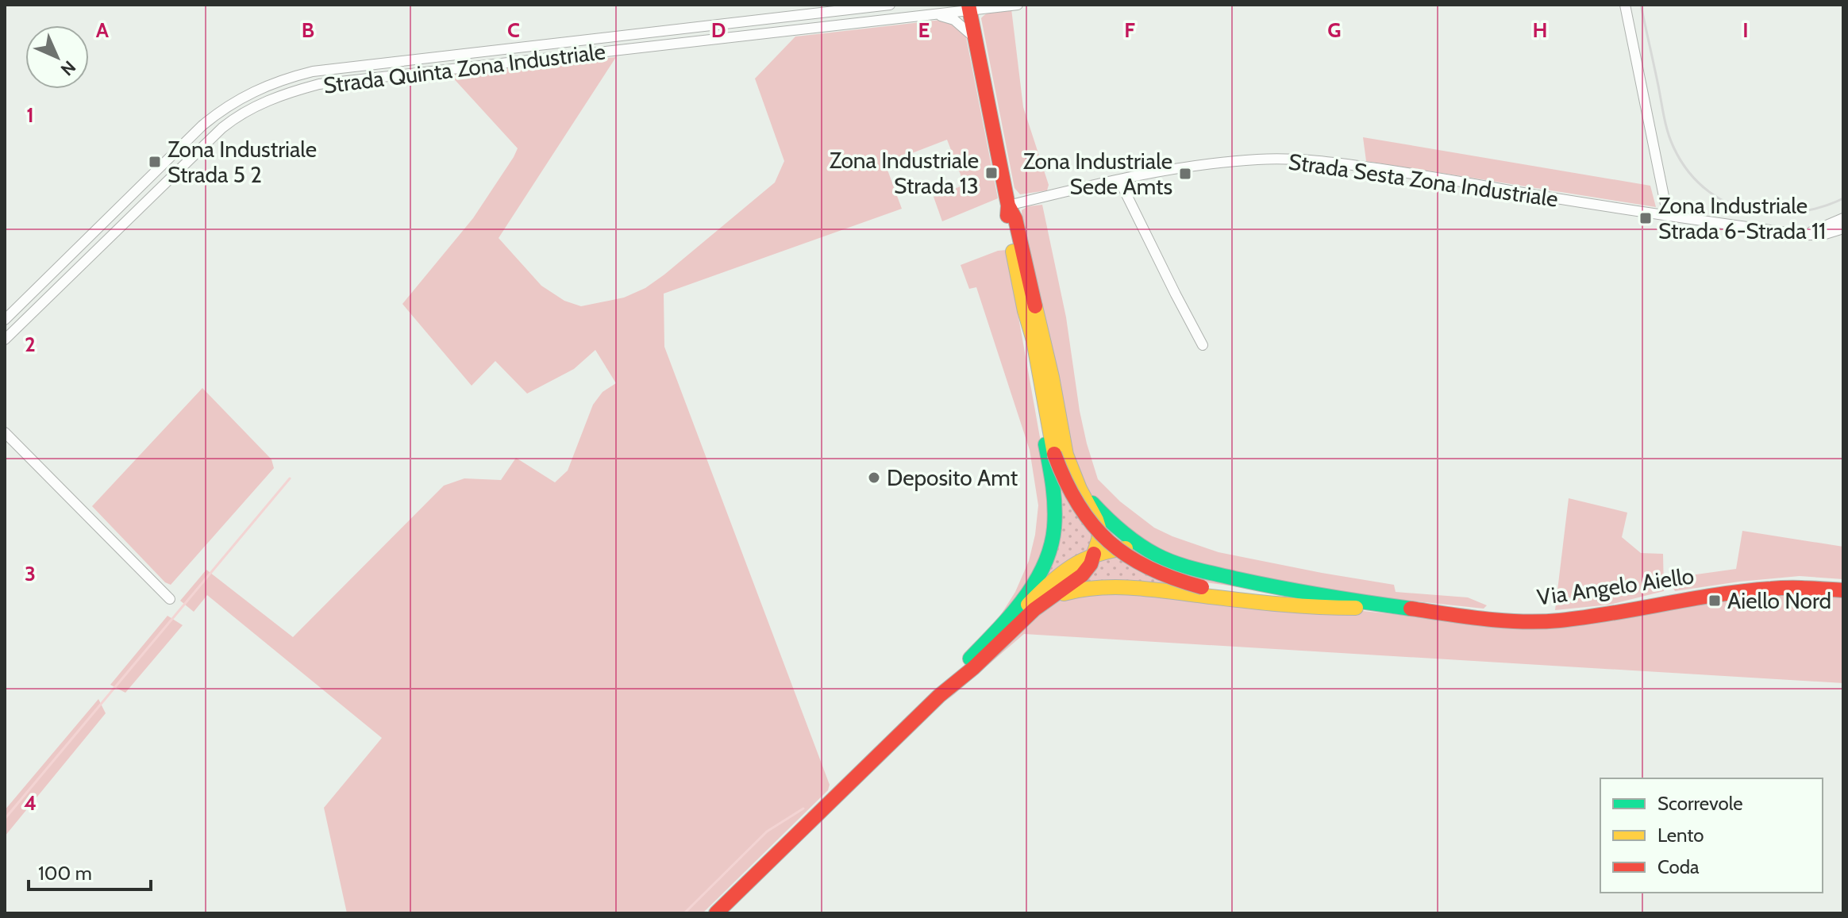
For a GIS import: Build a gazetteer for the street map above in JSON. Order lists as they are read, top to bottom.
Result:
{
  "streets": {
    "main road": ["Via Angelo Aiello"],
    "street": ["Strada Quinta Zona Industriale", "Strada Sesta Zona Industriale"]
  },
  "places": {
    "transit": [
      "Zona Industriale Strada 5 2",
      "Zona Industriale Strada 13",
      "Zona Industriale Sede Amts",
      "Zona Industriale Strada 6-Strada 11",
      "Aiello Nord"
    ],
    "other": ["Deposito Amt"]
  },
  "legend": ["Scorrevole", "Lento", "Coda"],
  "scale_bar": "100 m",
  "north": "bottom right",
  "grid": {
    "columns": [
      "A",
      "B",
      "C",
      "D",
      "E",
      "F",
      "G",
      "H",
      "I"
    ],
    "rows": [
      "1",
      "2",
      "3",
      "4"
    ]
  }
}
